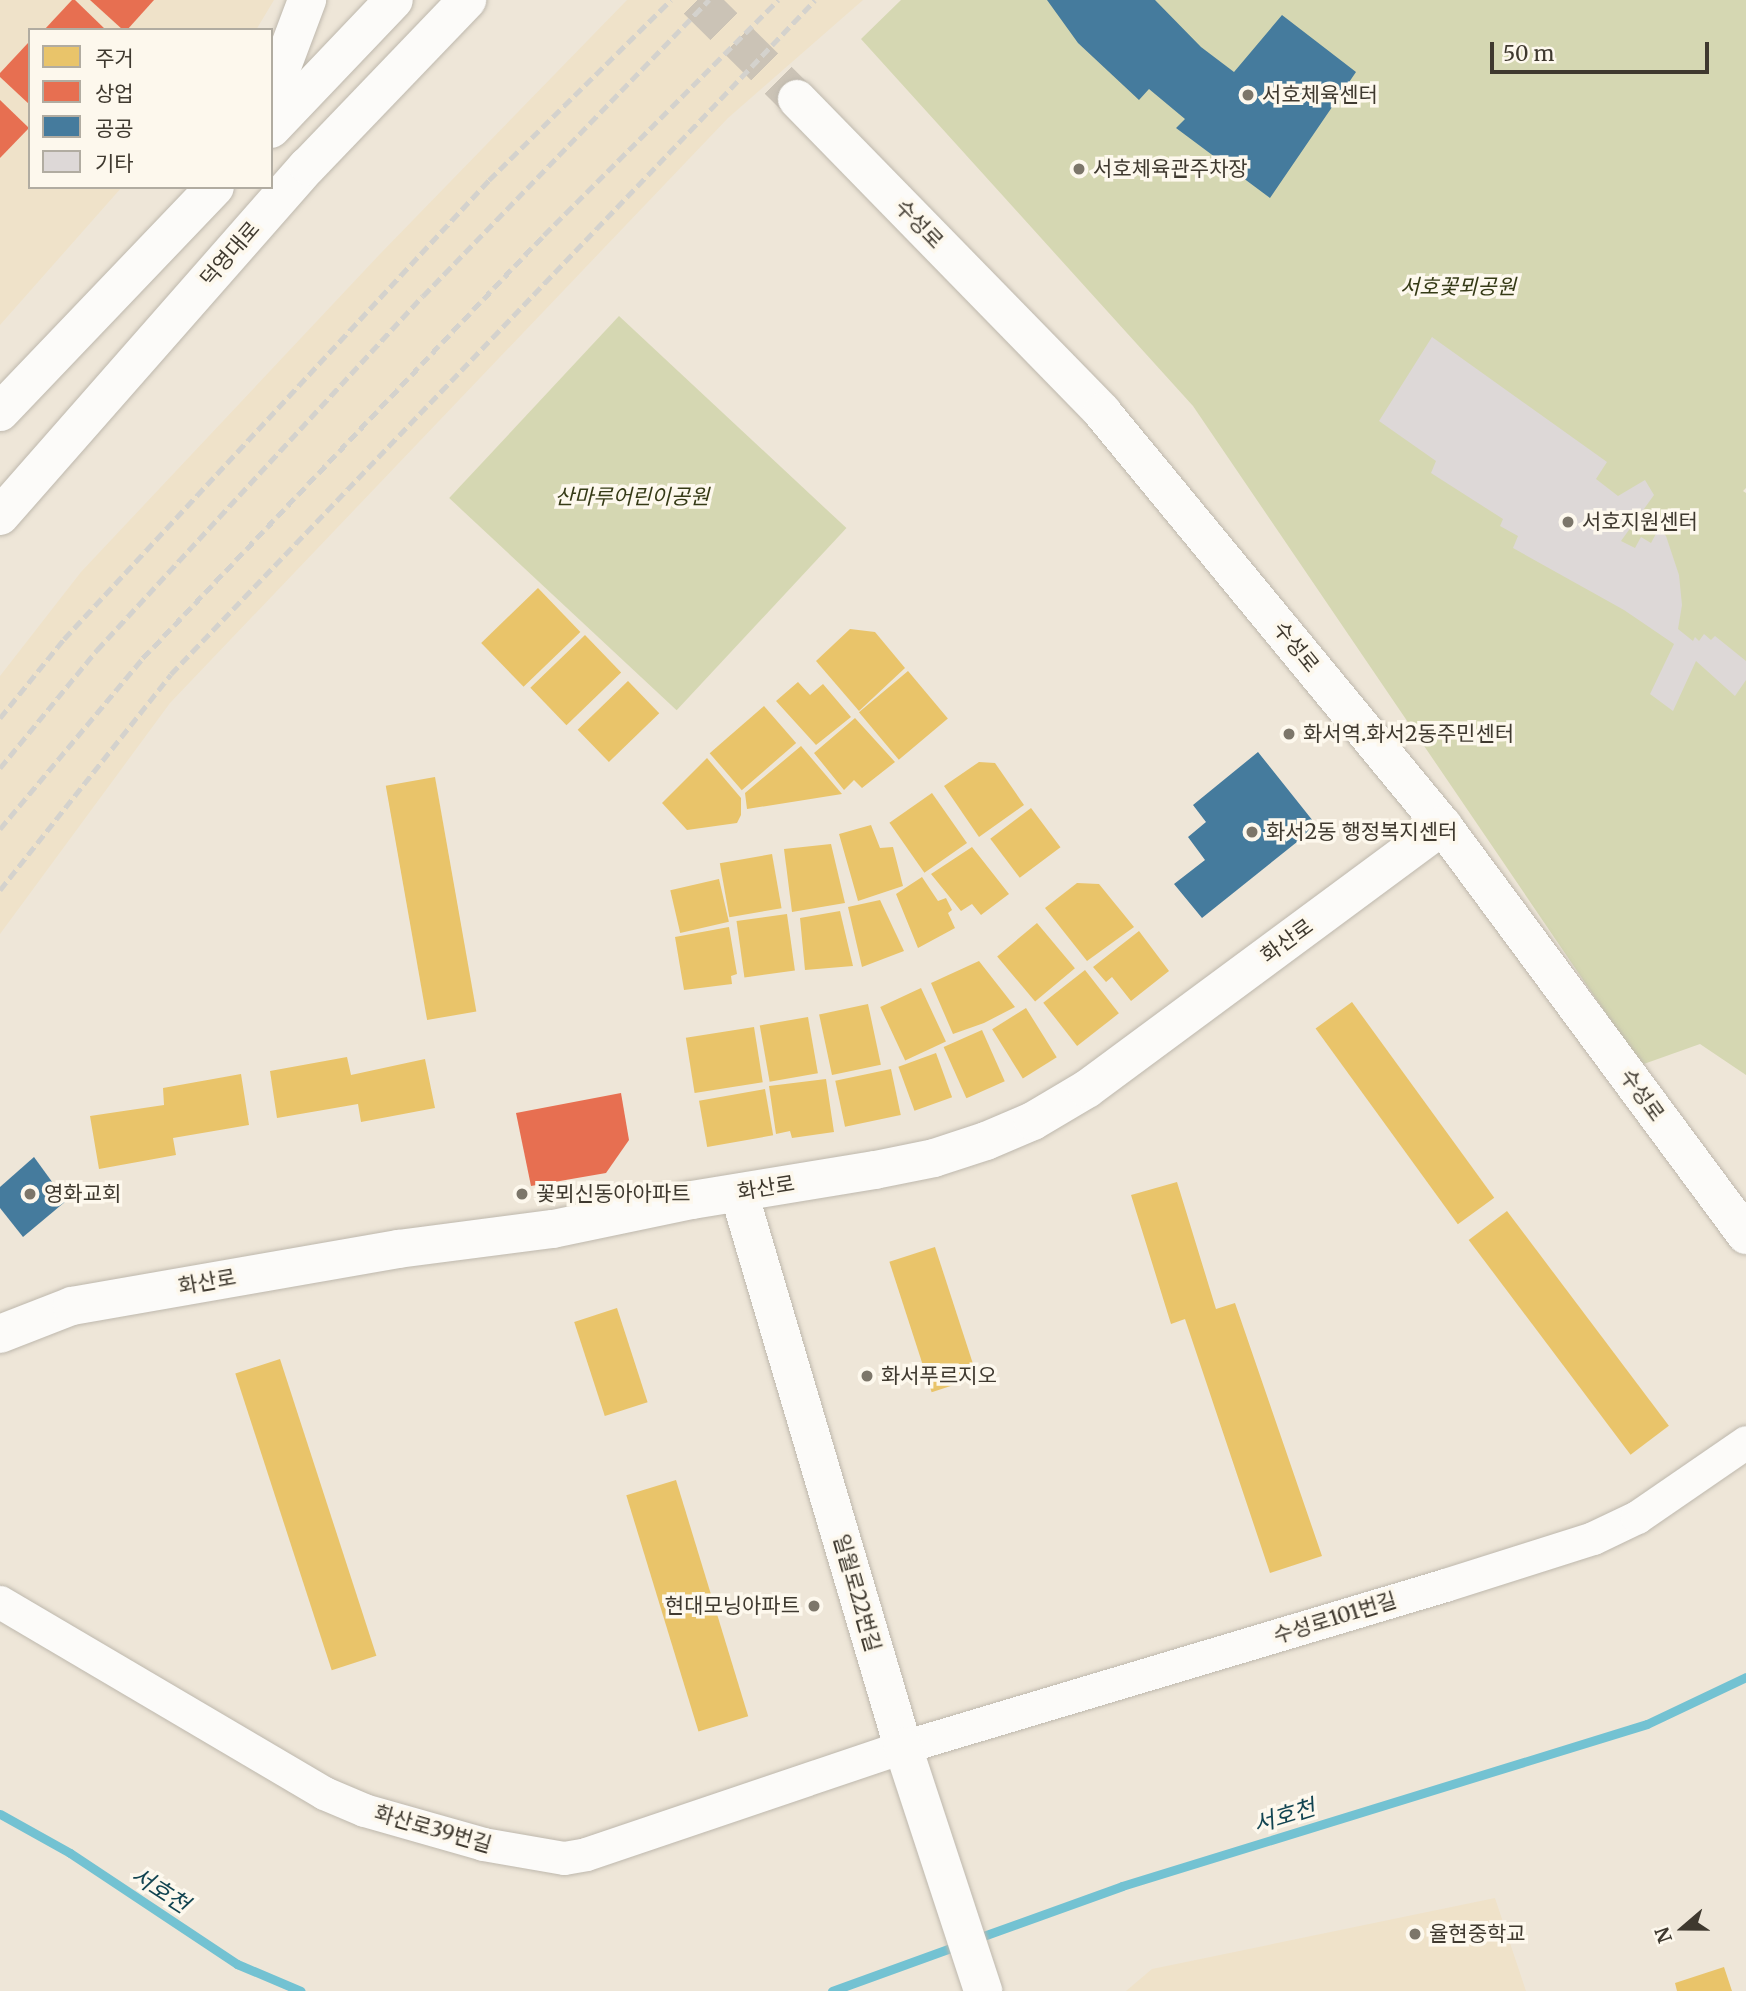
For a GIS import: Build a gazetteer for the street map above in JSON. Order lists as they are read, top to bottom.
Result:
{
  "streets": {
    "main road": [
      "수성로",
      "덕영대로",
      "화산로",
      "일월로22번길"
    ],
    "street": ["수성로101번길", "화산로39번길"]
  },
  "crossings": [
    ["수성로", "화산로"],
    ["화산로", "일월로22번길"],
    ["일월로22번길", "수성로101번길"],
    ["일월로22번길", "화산로39번길"],
    ["수성로101번길", "화산로39번길"]
  ],
  "water": ["서호천"],
  "parks": ["서호꽃뫼공원", "산마루어린이공원"],
  "places": [
    "서호체육센터",
    "서호체육관주차장",
    "서호지원센터",
    "화서역.화서2동주민센터",
    "화서2동 행정복지센터",
    "영화교회",
    "꽃뫼신동아아파트",
    "화서푸르지오",
    "현대모닝아파트",
    "율현중학교"
  ],
  "legend": [
    "주거",
    "상업",
    "공공",
    "기타"
  ],
  "scale_bar": "50 m",
  "north": "left"
}
